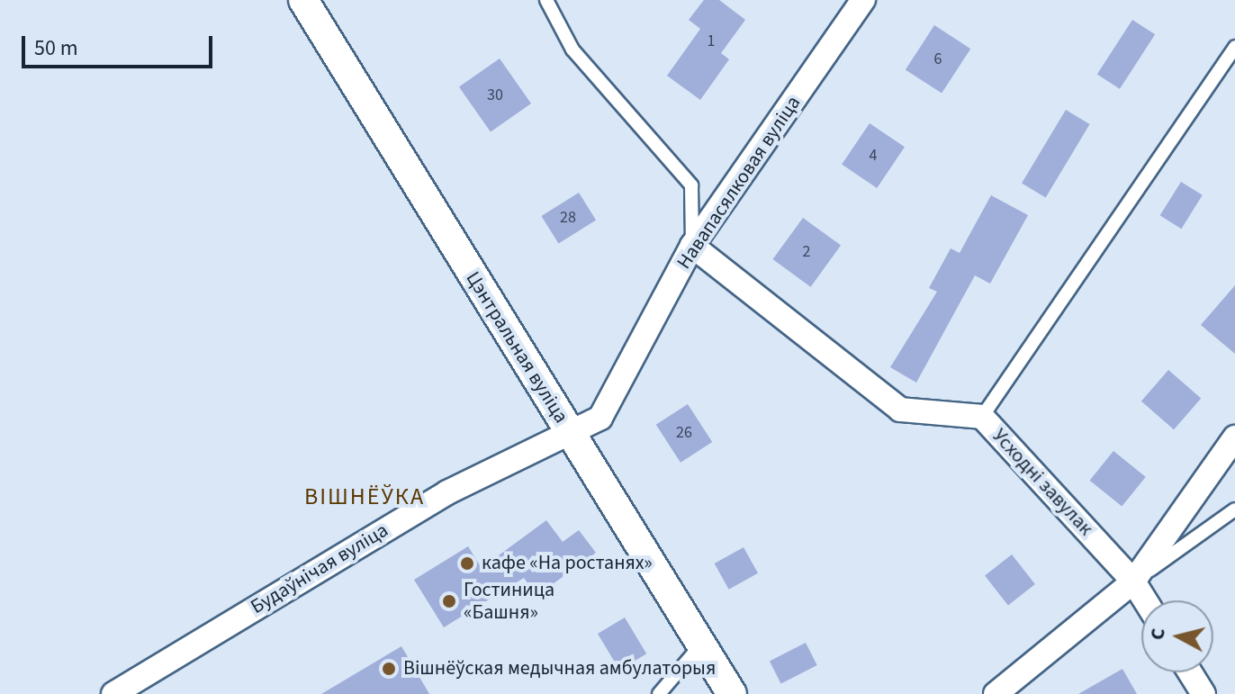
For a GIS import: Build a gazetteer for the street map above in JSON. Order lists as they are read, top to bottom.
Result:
{
  "streets": {
    "street": [
      "Навапасялковая вуліца",
      "Цэнтральная вуліца",
      "Усходні завулак",
      "Будаўнічая вуліца"
    ]
  },
  "crossings": [
    ["Навапасялковая вуліца", "Цэнтральная вуліца"],
    ["Навапасялковая вуліца", "Усходні завулак"],
    ["Навапасялковая вуліца", "Будаўнічая вуліца"],
    ["Цэнтральная вуліца", "Будаўнічая вуліца"]
  ],
  "districts": ["ВІШНЁЎКА"],
  "places": ["кафе «На ростанях»", "Гостиница «Башня»", "Вішнёўская медычная амбулаторыя"],
  "house_numbers": [
    "1",
    "6",
    "30",
    "4",
    "28",
    "2",
    "26"
  ],
  "scale_bar": "50 m",
  "north": "left"
}
